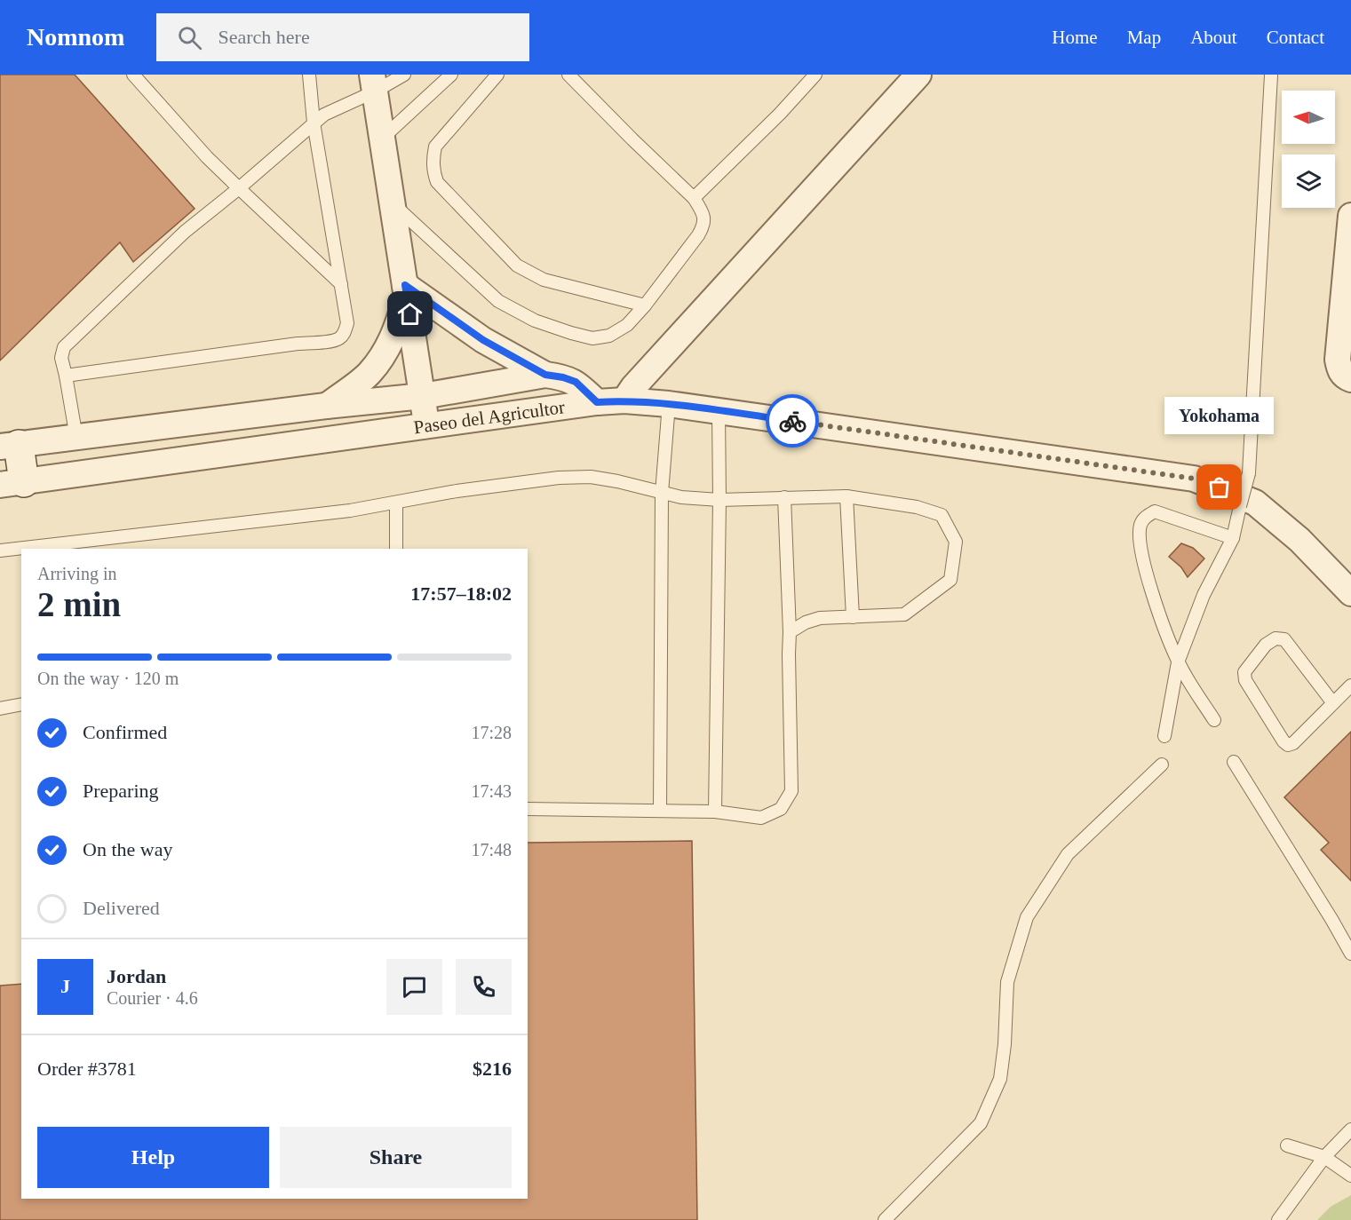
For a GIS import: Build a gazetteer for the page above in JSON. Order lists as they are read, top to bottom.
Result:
{
  "streets": {
    "street": ["Paseo del Agricultor"]
  },
  "places": ["Yokohama"],
  "north": "left",
  "page": {
    "header": "Nomnom",
    "search": "Search here",
    "nav": [
      "Home",
      "Map",
      "About",
      "Contact"
    ],
    "bubble": "Yokohama",
    "heading": ["2 min", "Arriving in", "17:57–18:02"],
    "panel": [
      "Jordan",
      "Courier · 4.6",
      "Order #3781",
      "$216"
    ],
    "bar": "On the way · 120 m",
    "list": [
      ["Confirmed", "17:28"],
      ["Preparing", "17:43"],
      ["On the way", "17:48"],
      "Delivered"
    ],
    "round": "J",
    "buttons": ["Help", "Share"]
  }
}
